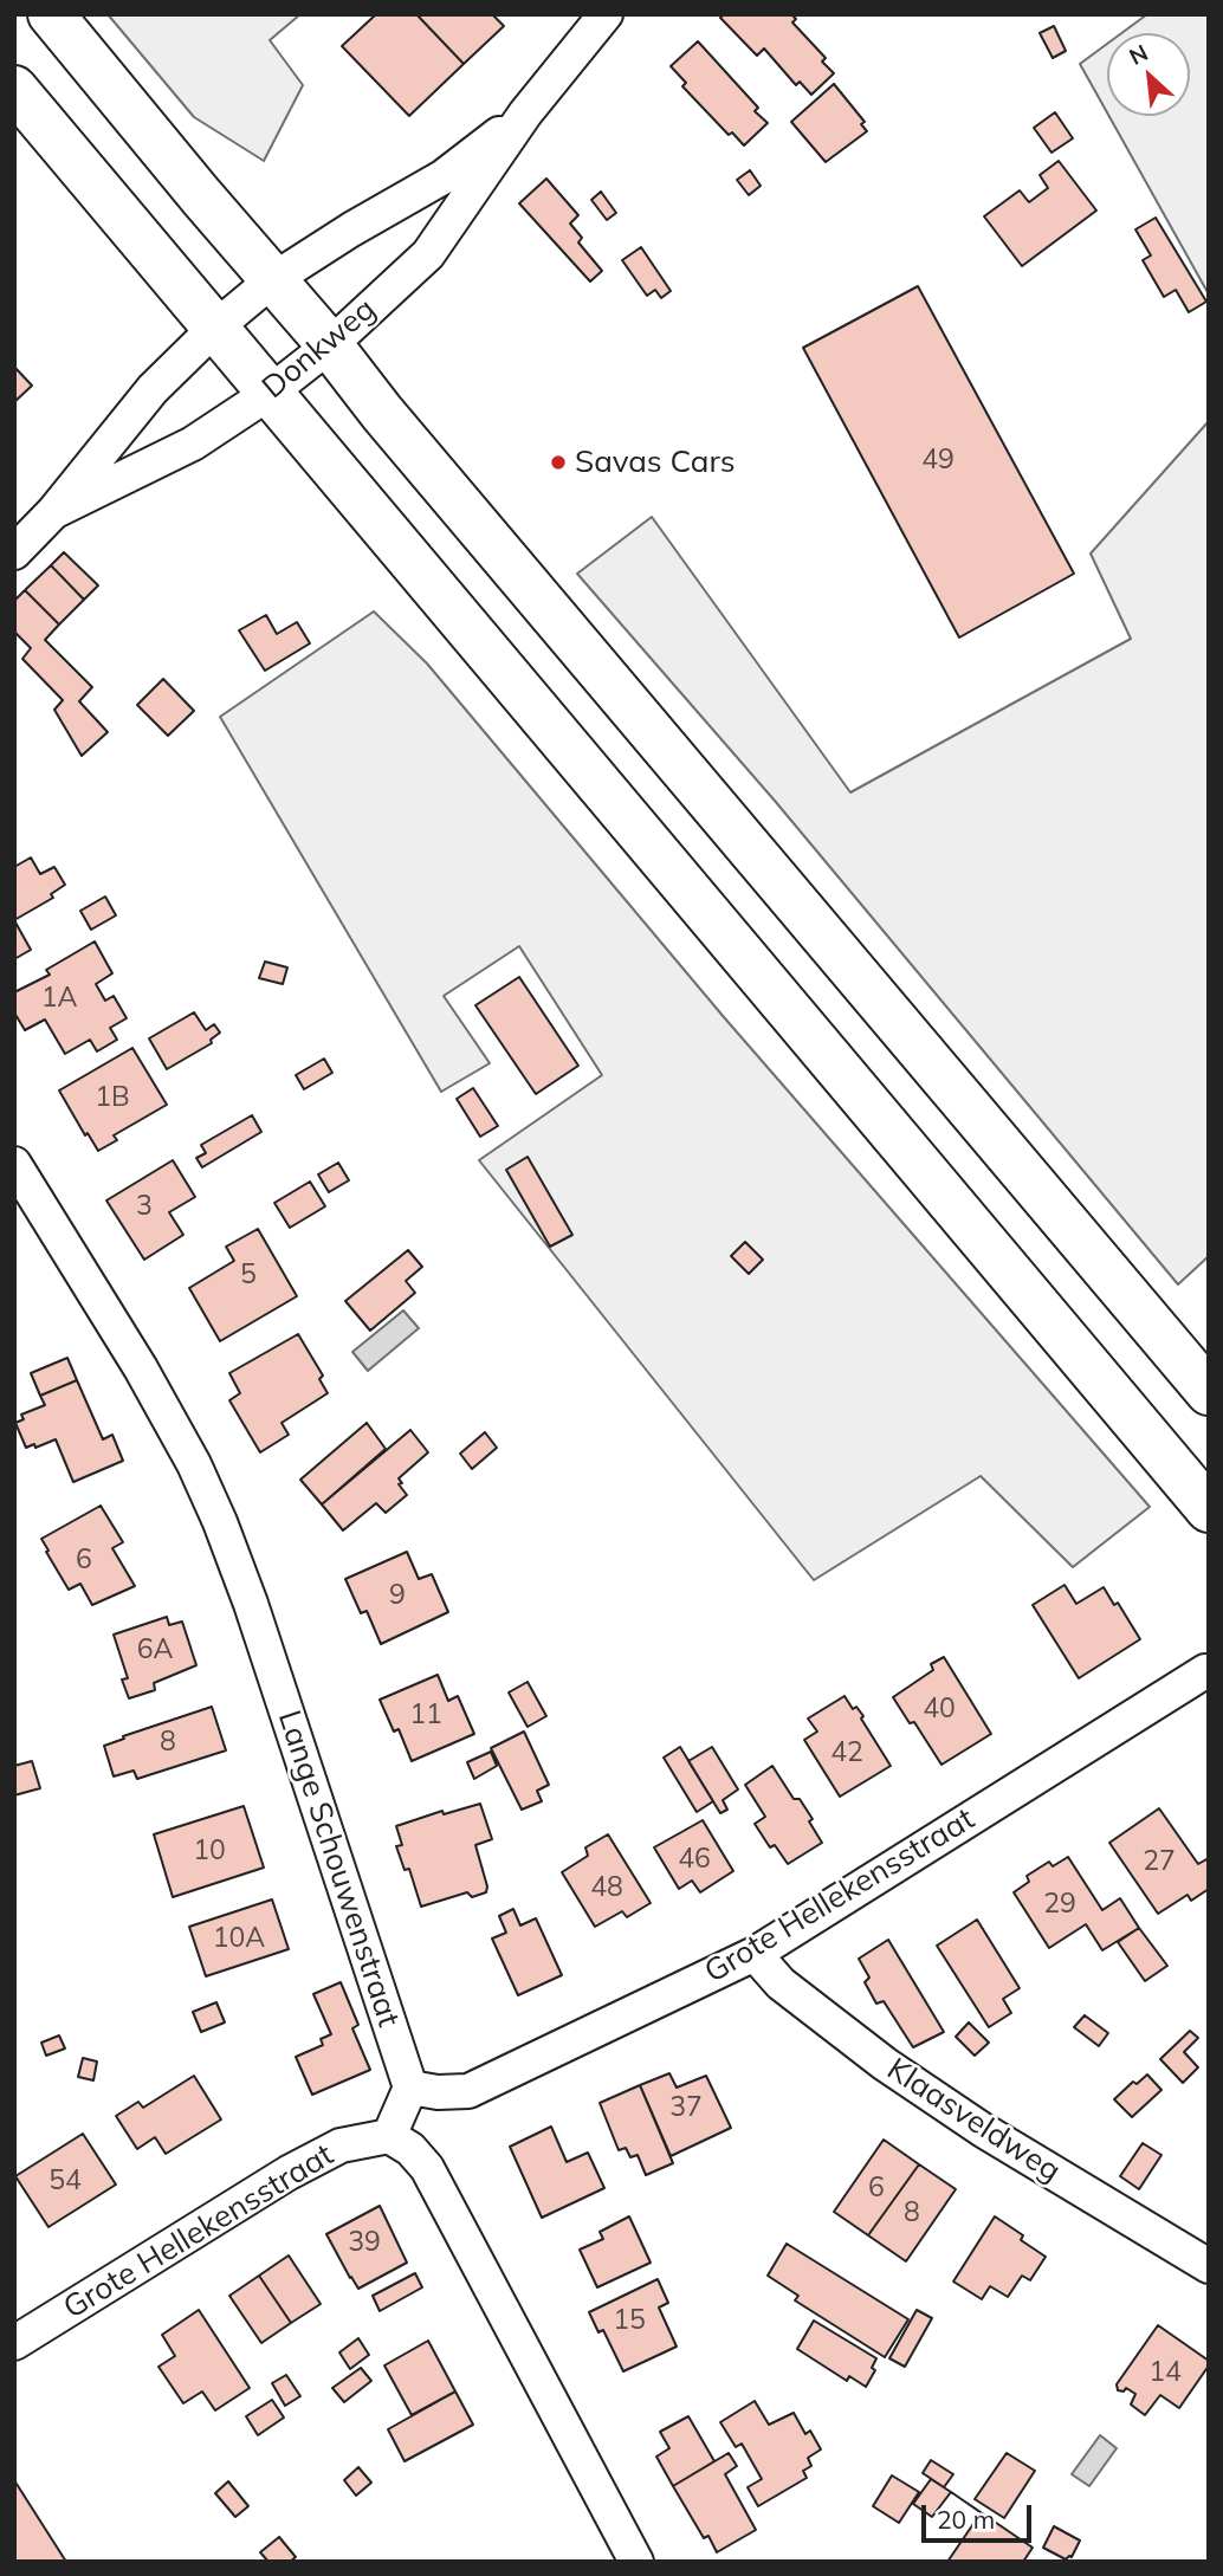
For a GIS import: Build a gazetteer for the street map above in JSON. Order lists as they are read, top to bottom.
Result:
{
  "streets": {
    "street": [
      "Donkweg",
      "Lange Schouwenstraat",
      "Grote Hellekensstraat",
      "Klaasveldweg"
    ]
  },
  "crossings": [
    ["Lange Schouwenstraat", "Grote Hellekensstraat"],
    ["Grote Hellekensstraat", "Klaasveldweg"]
  ],
  "places": ["Savas Cars"],
  "house_numbers": [
    "49",
    "1A",
    "1B",
    "3",
    "5",
    "6",
    "9",
    "6A",
    "40",
    "11",
    "8",
    "42",
    "10",
    "46",
    "27",
    "48",
    "29",
    "10A",
    "37",
    "54",
    "6",
    "8",
    "39",
    "15",
    "14"
  ],
  "scale_bar": "20 m",
  "north": "top left"
}
